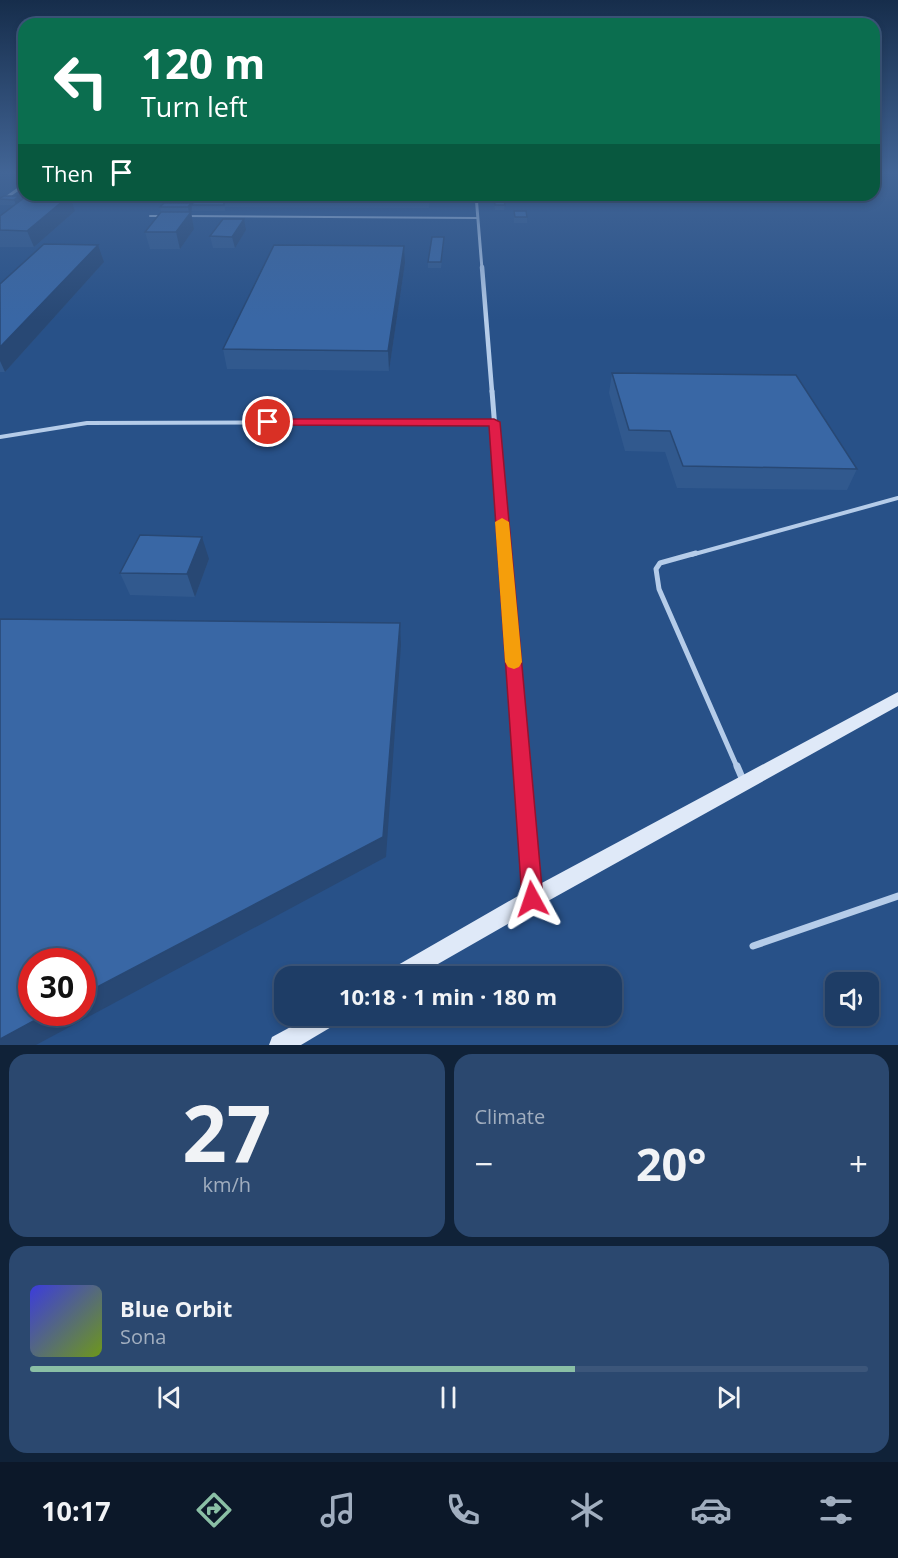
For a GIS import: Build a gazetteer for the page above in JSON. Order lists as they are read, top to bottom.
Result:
{
  "page": {
    "turn": ["120 m", "Turn left"],
    "then": "Then",
    "limit": "30",
    "trip": "10:18 · 1 min · 180 m",
    "tile": [
      ["27", "km/h"],
      "Climate"
    ],
    "heat": ["−", "20°", "+"],
    "song": ["Blue Orbit", "Sona"],
    "tabs": "10:17"
  }
}
